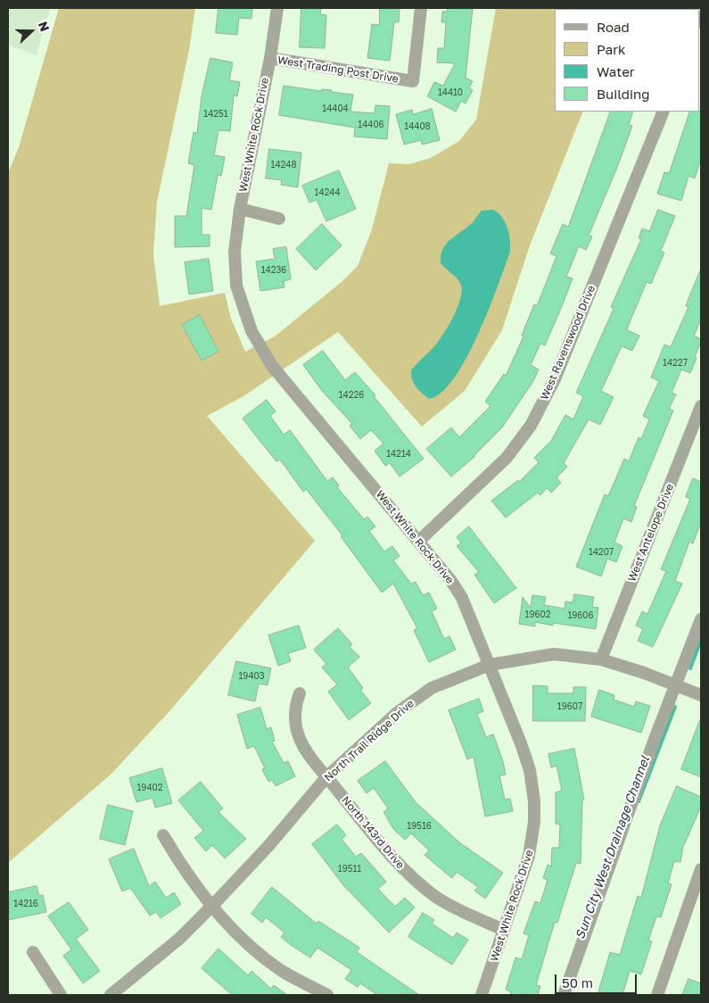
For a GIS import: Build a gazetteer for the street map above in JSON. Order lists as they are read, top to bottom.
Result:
{
  "streets": {
    "street": [
      "West Trading Post Drive",
      "West White Rock Drive",
      "West Ravenswood Drive",
      "West Antelope Drive",
      "North Trail Ridge Drive",
      "North 143rd Drive"
    ]
  },
  "crossings": [
    ["West Trading Post Drive", "West White Rock Drive"],
    ["West White Rock Drive", "West Ravenswood Drive"],
    ["West White Rock Drive", "North Trail Ridge Drive"],
    ["West White Rock Drive", "North 143rd Drive"],
    ["West Antelope Drive", "North Trail Ridge Drive"],
    ["North Trail Ridge Drive", "North 143rd Drive"]
  ],
  "water": ["Sun City West Drainage Channel"],
  "house_numbers": [
    "14410",
    "14404",
    "14251",
    "14406",
    "14408",
    "14248",
    "14244",
    "14236",
    "14227",
    "14226",
    "14214",
    "14207",
    "19602",
    "19606",
    "19403",
    "19607",
    "19402",
    "19516",
    "19511",
    "14216"
  ],
  "legend": [
    "Road",
    "Park",
    "Water",
    "Building"
  ],
  "scale_bar": "50 m",
  "north": "right"
}
